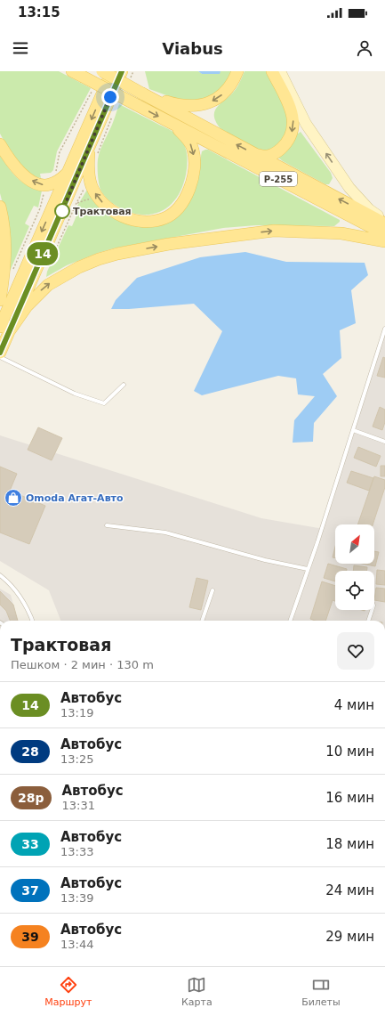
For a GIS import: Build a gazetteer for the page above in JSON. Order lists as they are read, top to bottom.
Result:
{
  "streets": {
    "main road": ["Р-255"]
  },
  "places": {
    "other": ["Трактовая"],
    "shop": ["Omoda Агат-Авто"]
  },
  "lines": ["bus line 14"],
  "north": "top right",
  "page": {
    "status": "13:15",
    "header": "Viabus",
    "on_map": "14",
    "heading": ["Трактовая", "Пешком · 2 мин · 130 m"],
    "list": [
      {
        "mark": "14",
        "name": "Автобус",
        "note": "13:19",
        "value": "4 мин"
      },
      {
        "mark": "28",
        "name": "Автобус",
        "note": "13:25",
        "value": "10 мин"
      },
      {
        "mark": "28р",
        "name": "Автобус",
        "note": "13:31",
        "value": "16 мин"
      },
      {
        "mark": "33",
        "name": "Автобус",
        "note": "13:33",
        "value": "18 мин"
      },
      {
        "mark": "37",
        "name": "Автобус",
        "note": "13:39",
        "value": "24 мин"
      },
      {
        "mark": "39",
        "name": "Автобус",
        "note": "13:44",
        "value": "29 мин"
      }
    ],
    "tabs": ["Маршрут", "Карта", "Билеты"]
  }
}
